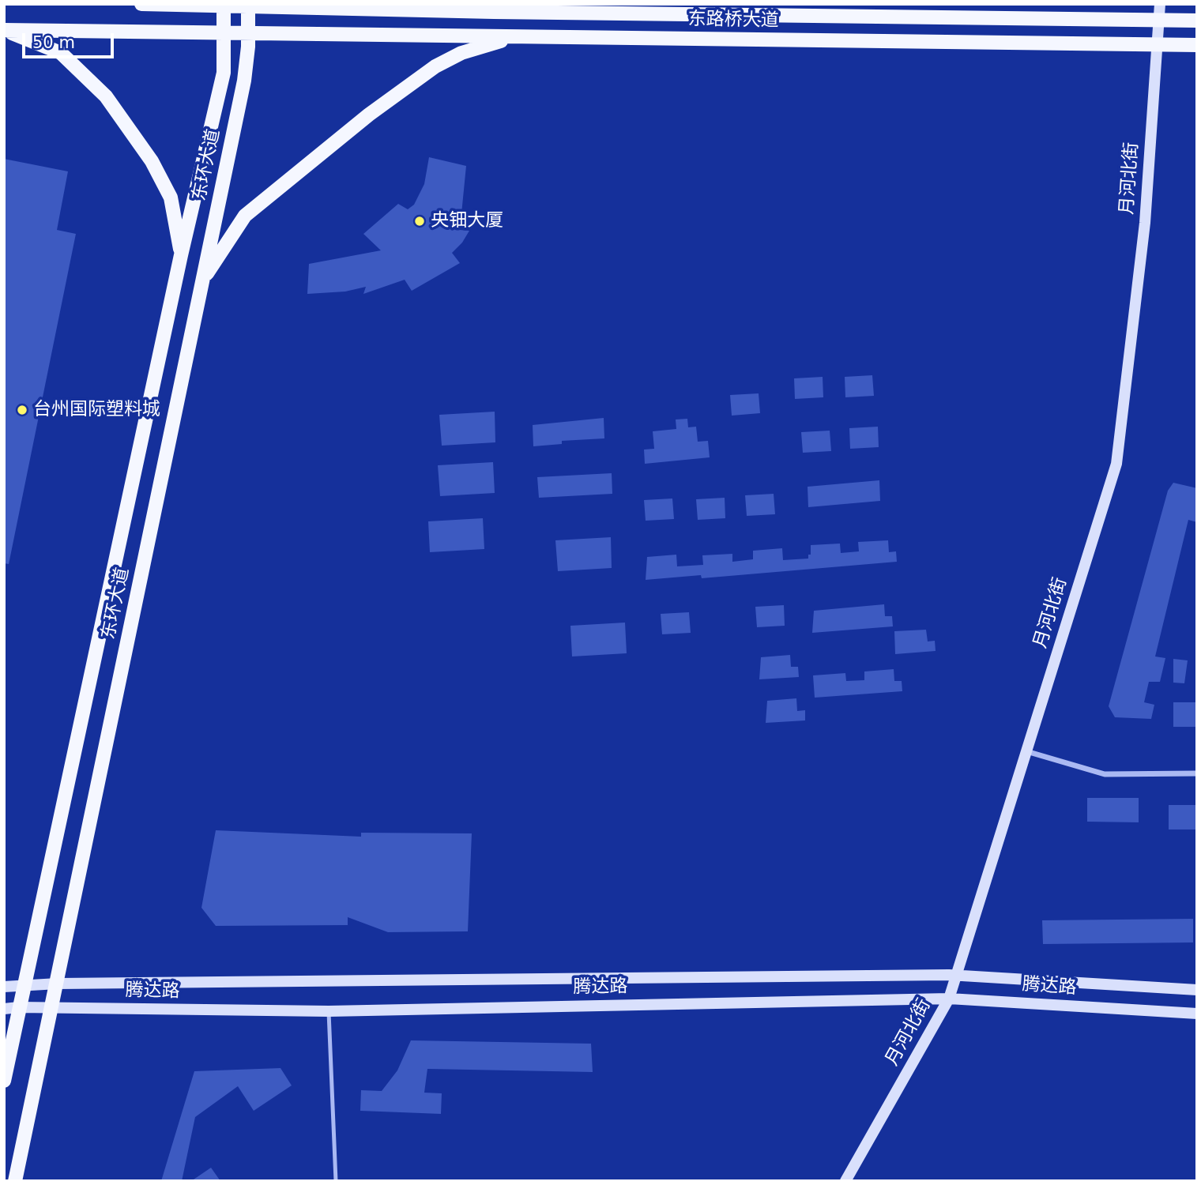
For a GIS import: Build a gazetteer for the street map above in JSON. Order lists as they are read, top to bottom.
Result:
{
  "streets": {
    "main road": [
      "东路桥大道",
      "东环大道",
      "月河北街",
      "腾达路"
    ]
  },
  "crossings": [
    ["东路桥大道", "东环大道"],
    ["东路桥大道", "月河北街"],
    ["东环大道", "腾达路"],
    ["月河北街", "腾达路"]
  ],
  "places": ["央钿大厦", "台州国际塑料城"],
  "scale_bar": "50 m"
}
